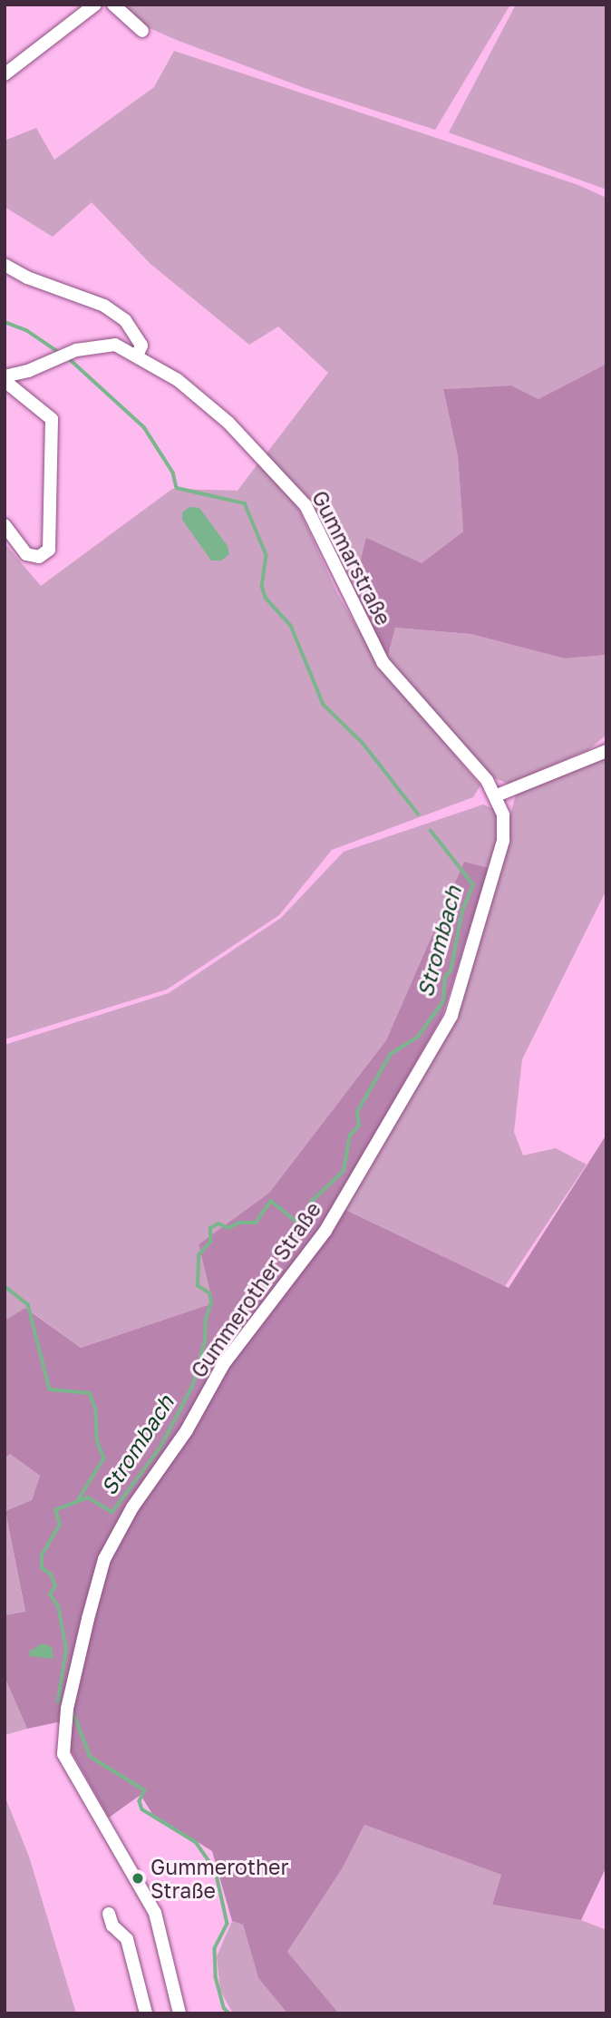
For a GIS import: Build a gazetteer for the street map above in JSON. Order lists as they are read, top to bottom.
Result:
{
  "streets": {
    "street": ["Gummarstraße", "Gummerother Straße"]
  },
  "crossings": [
    ["Gummarstraße", "Gummerother Straße"]
  ],
  "water": ["Strombach"],
  "places": ["Gummerother Straße"]
}
